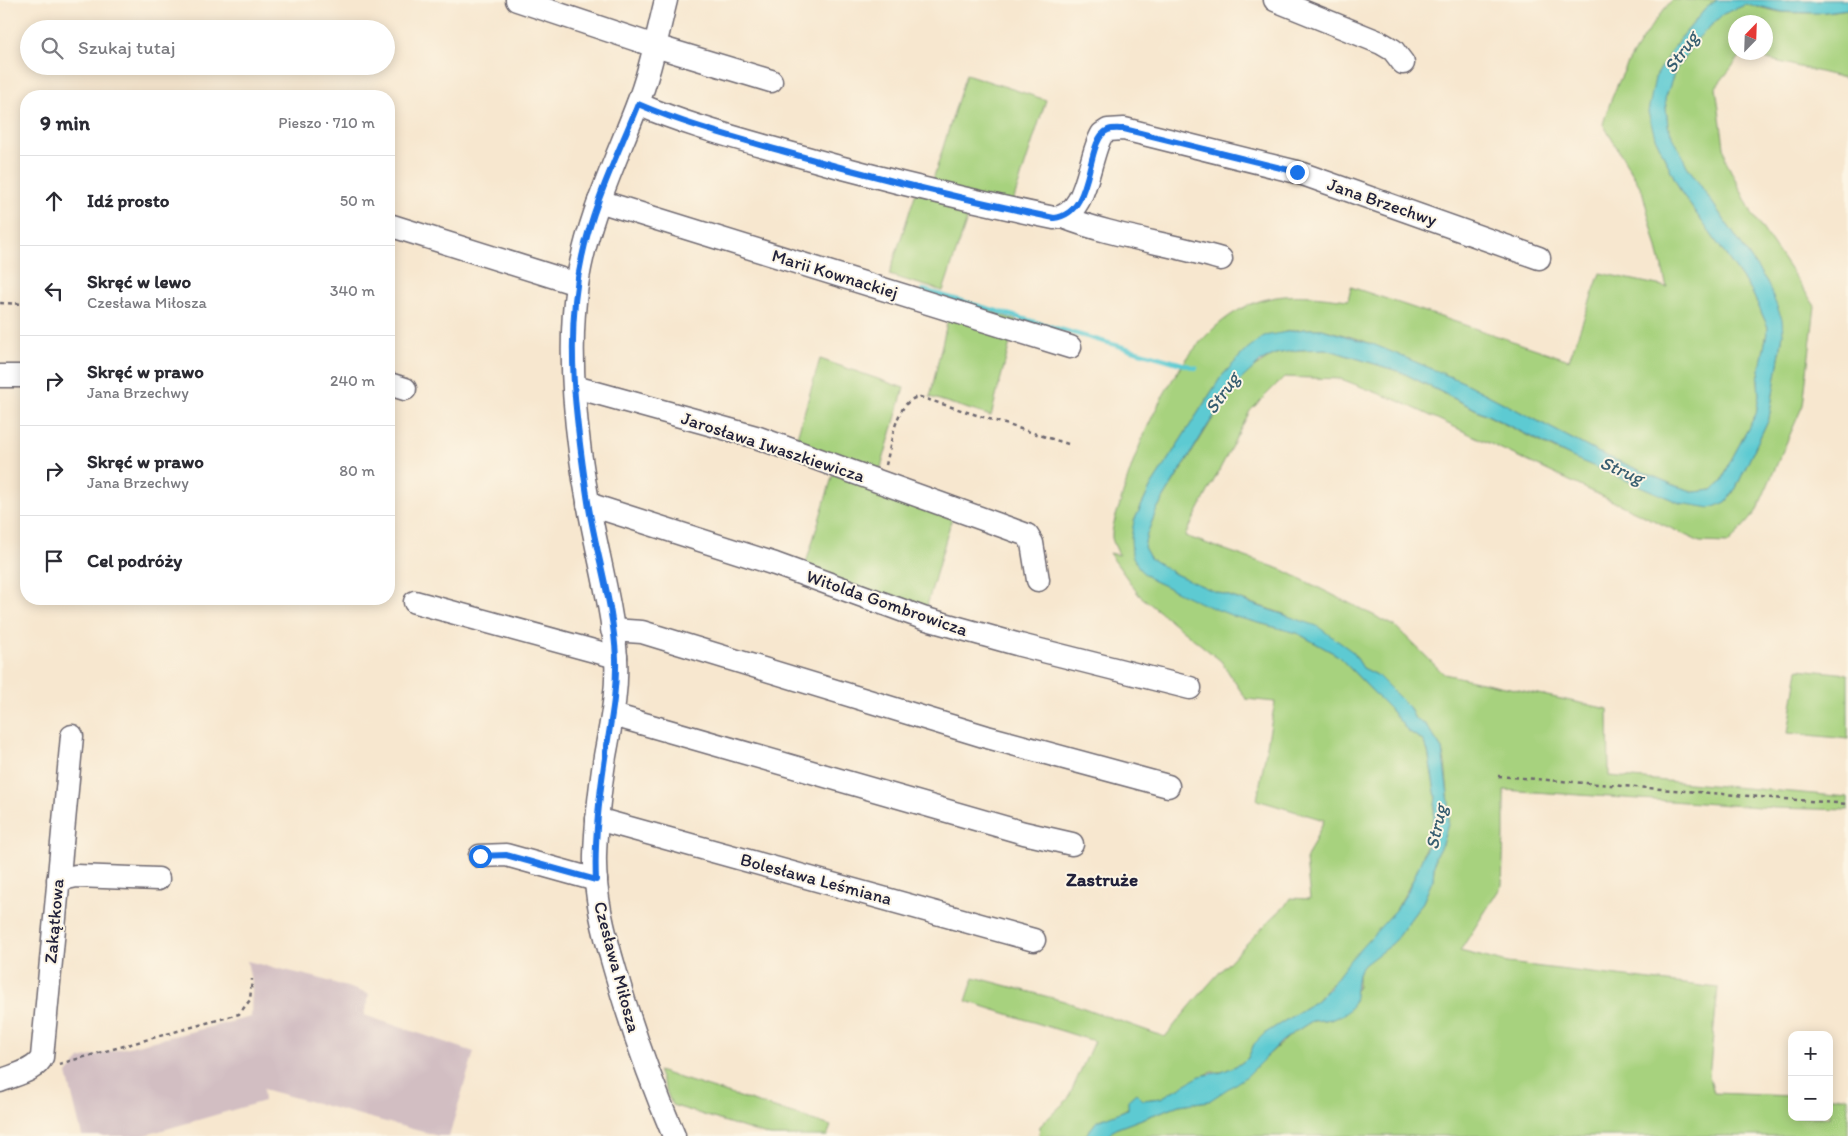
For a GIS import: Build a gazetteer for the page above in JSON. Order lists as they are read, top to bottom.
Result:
{
  "streets": {
    "street": [
      "Jana Brzechwy",
      "Marii Kownackiej",
      "Jarosława Iwaszkiewicza",
      "Witolda Gombrowicza",
      "Bolesława Leśmiana",
      "Zakątkowa",
      "Czesława Miłosza"
    ]
  },
  "crossings": [
    ["Marii Kownackiej", "Czesława Miłosza"],
    ["Jarosława Iwaszkiewicza", "Czesława Miłosza"],
    ["Witolda Gombrowicza", "Czesława Miłosza"],
    ["Bolesława Leśmiana", "Czesława Miłosza"]
  ],
  "districts": ["Zastruże"],
  "water": ["Strug"],
  "north": "top right",
  "page": {
    "search": "Szukaj tutaj",
    "heading": ["9 min", "Pieszo · 710 m"],
    "list": [
      ["Idź prosto", "50 m"],
      ["Skręć w lewo", "Czesława Miłosza", "340 m"],
      ["Skręć w prawo", "Jana Brzechwy", "240 m"],
      ["Skręć w prawo", "Jana Brzechwy", "80 m"],
      "Cel podróży"
    ],
    "map_buttons": ["+", "−"]
  }
}
